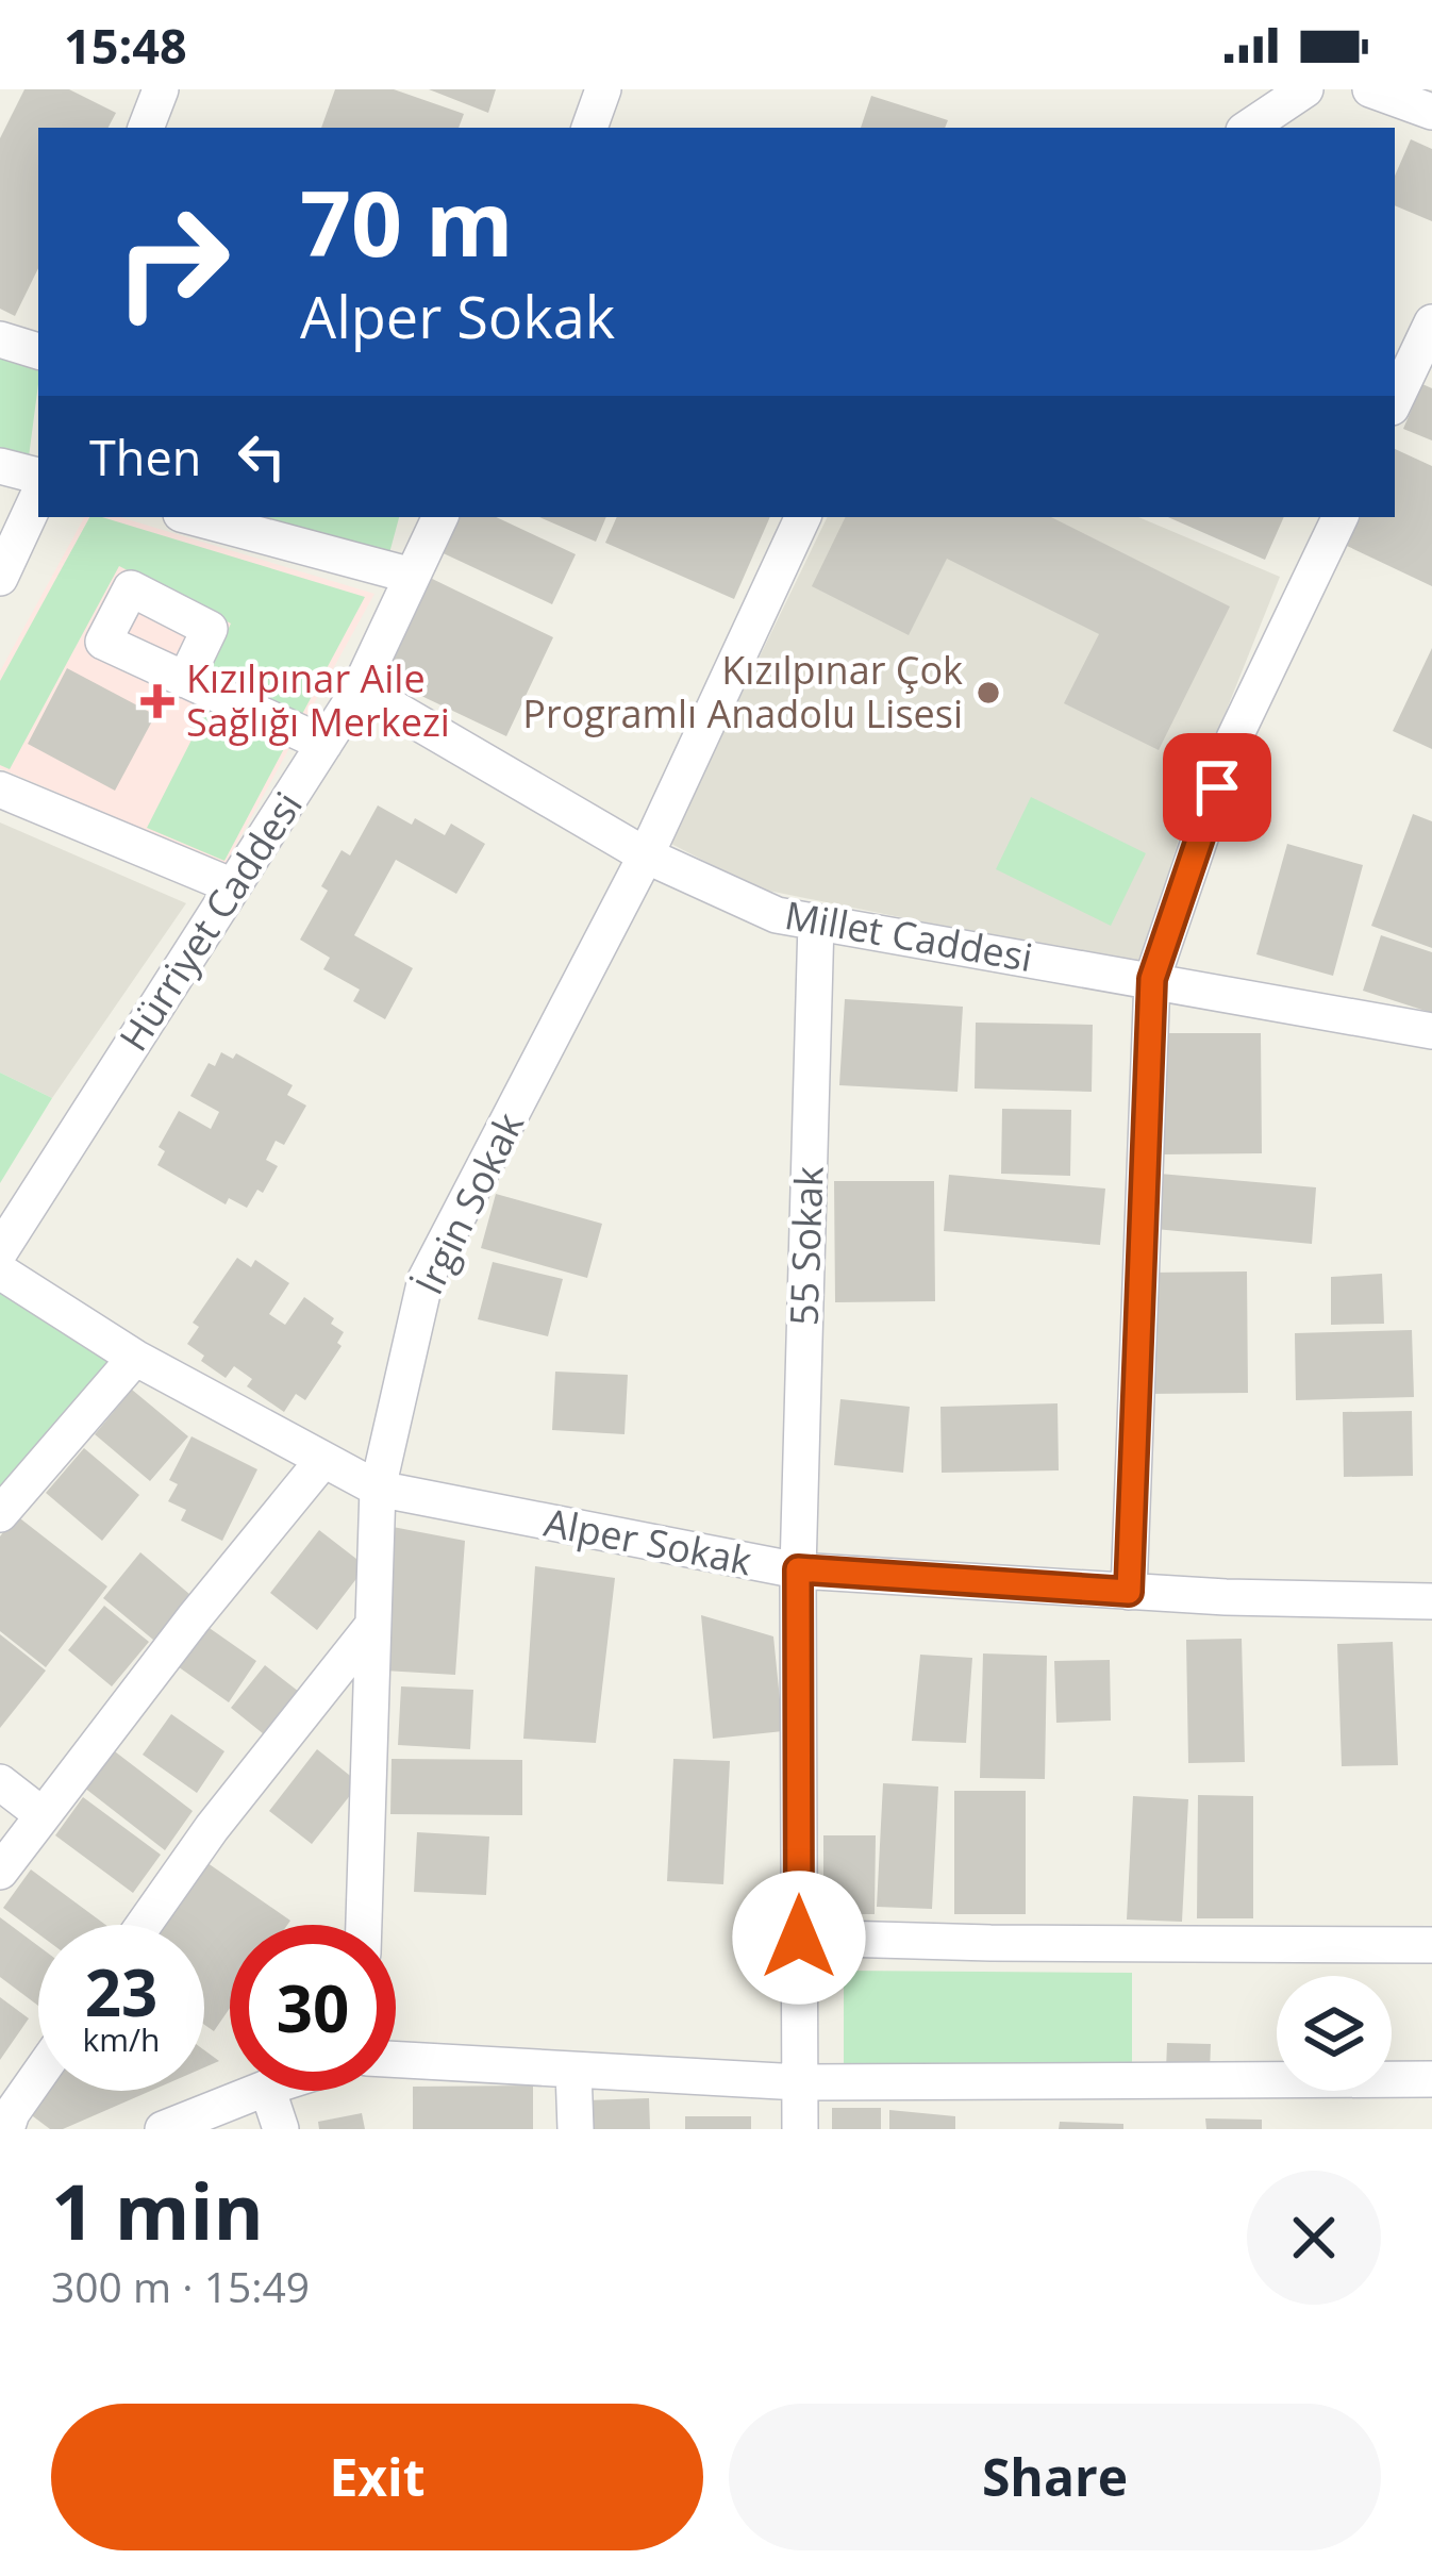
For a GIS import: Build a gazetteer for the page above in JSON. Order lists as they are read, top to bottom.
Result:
{
  "streets": {
    "street": [
      "Hürriyet Caddesi",
      "Millet Caddesi",
      "İrgin Sokak",
      "55 Sokak",
      "Alper Sokak"
    ]
  },
  "crossings": [
    ["Hürriyet Caddesi", "Millet Caddesi"],
    ["Millet Caddesi", "İrgin Sokak"],
    ["Millet Caddesi", "55 Sokak"],
    ["İrgin Sokak", "Alper Sokak"],
    ["55 Sokak", "Alper Sokak"]
  ],
  "places": {
    "other": ["Kızılpınar Çok Programlı Anadolu Lisesi"],
    "health": ["Kızılpınar Aile Sağlığı Merkezi"]
  },
  "page": {
    "status": "15:48",
    "turn": ["70 m", "Alper Sokak"],
    "then": "Then",
    "speed": "23 km/h",
    "limit": "30",
    "heading": ["1 min", "300 m · 15:49"],
    "buttons": ["Exit", "Share"]
  }
}
